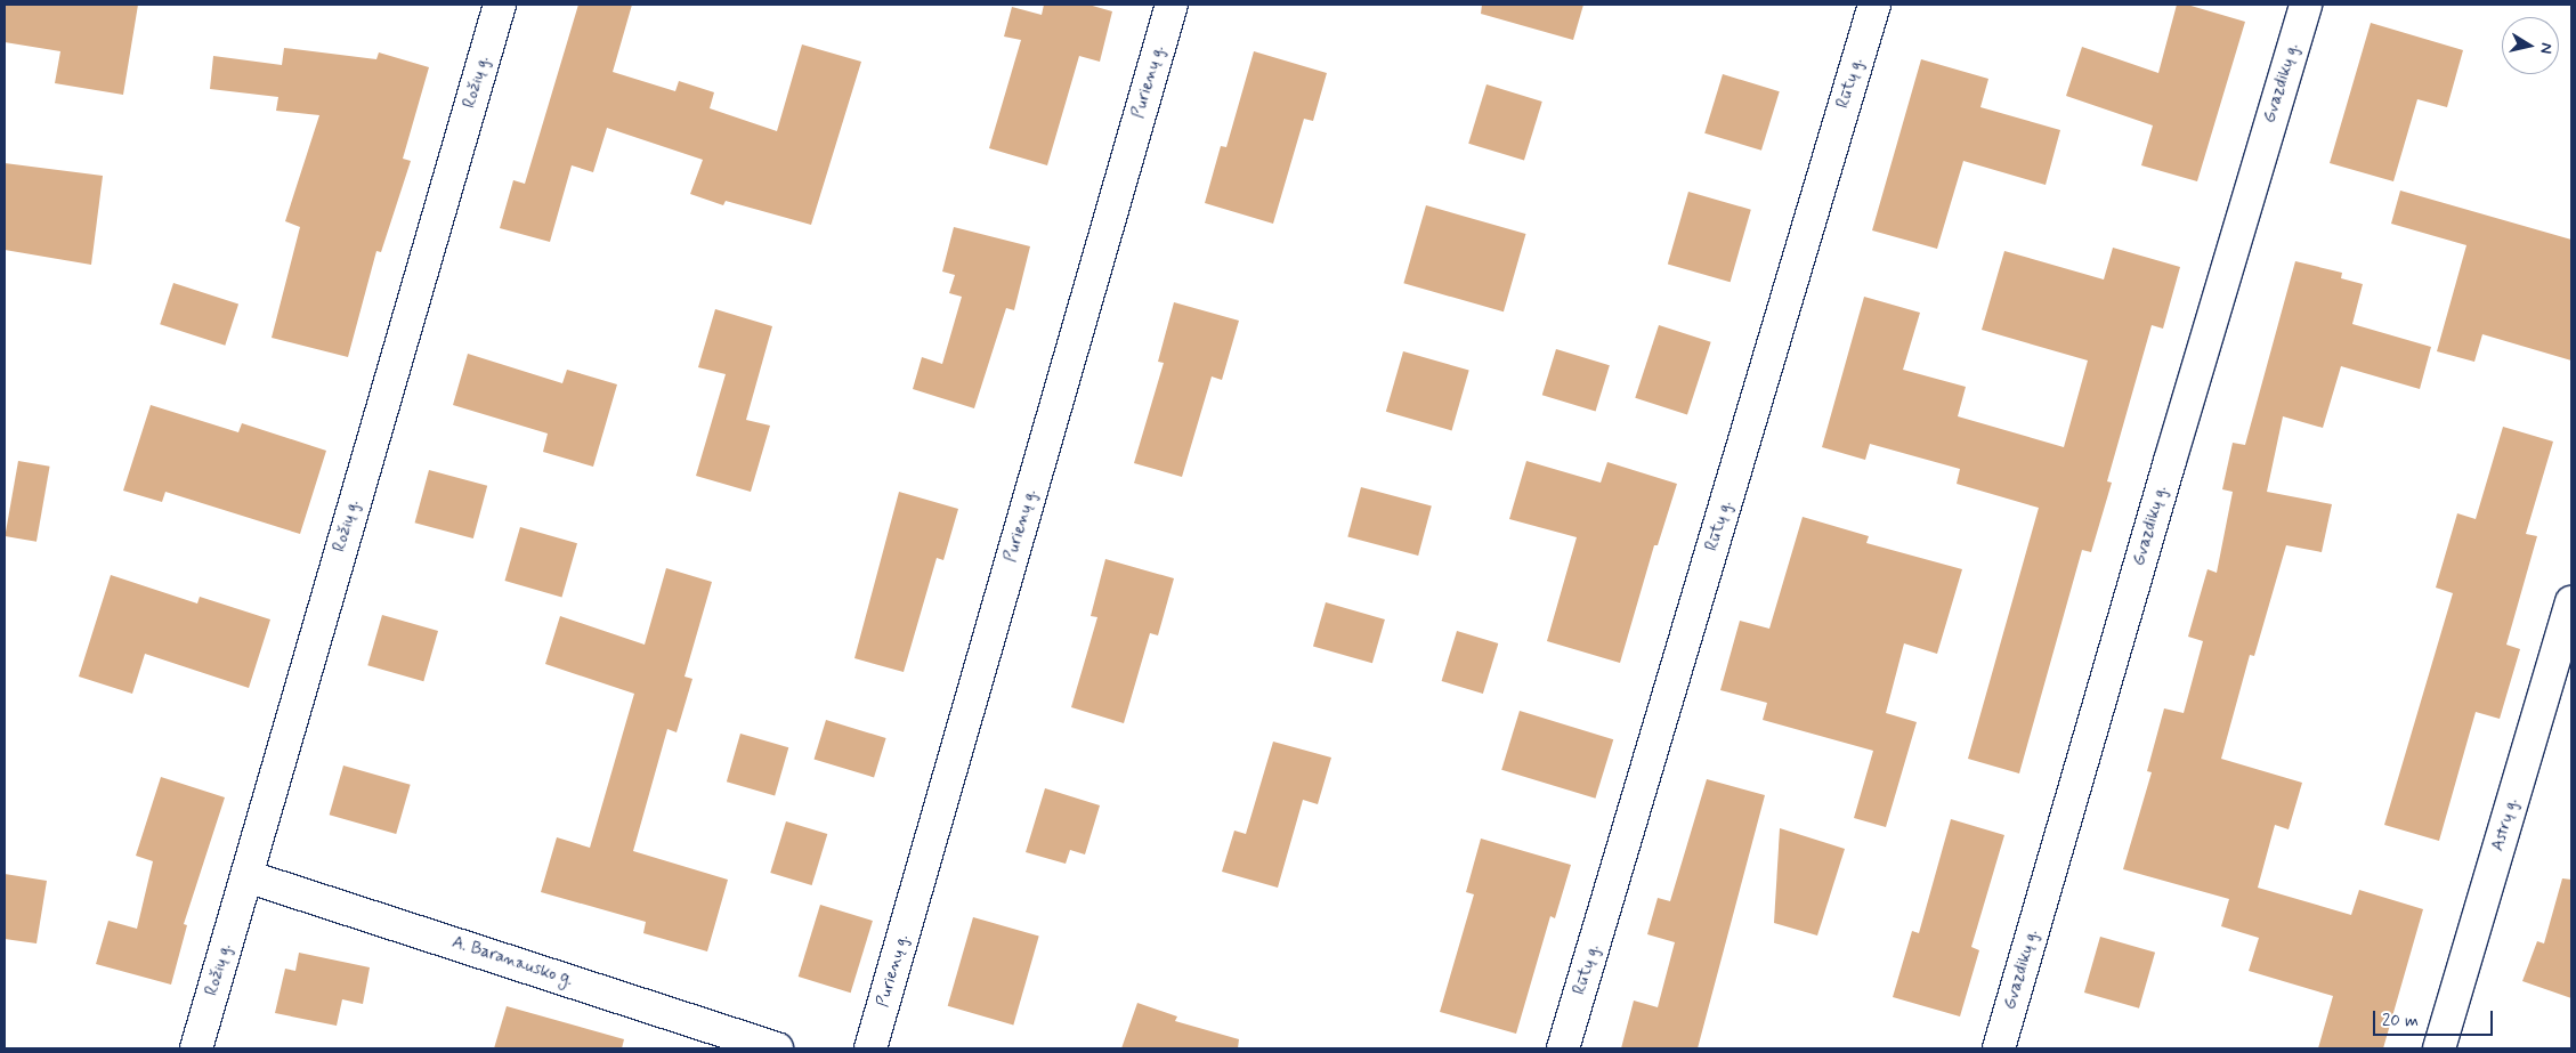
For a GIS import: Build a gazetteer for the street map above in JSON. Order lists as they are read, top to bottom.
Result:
{
  "streets": {
    "street": [
      "Rožių g.",
      "Purienų g.",
      "Rūtų g.",
      "Gvazdikų g.",
      "Astrų g.",
      "A. Baranausko g."
    ]
  },
  "crossings": [
    ["Rožių g.", "A. Baranausko g."]
  ],
  "scale_bar": "20 m",
  "north": "right"
}
